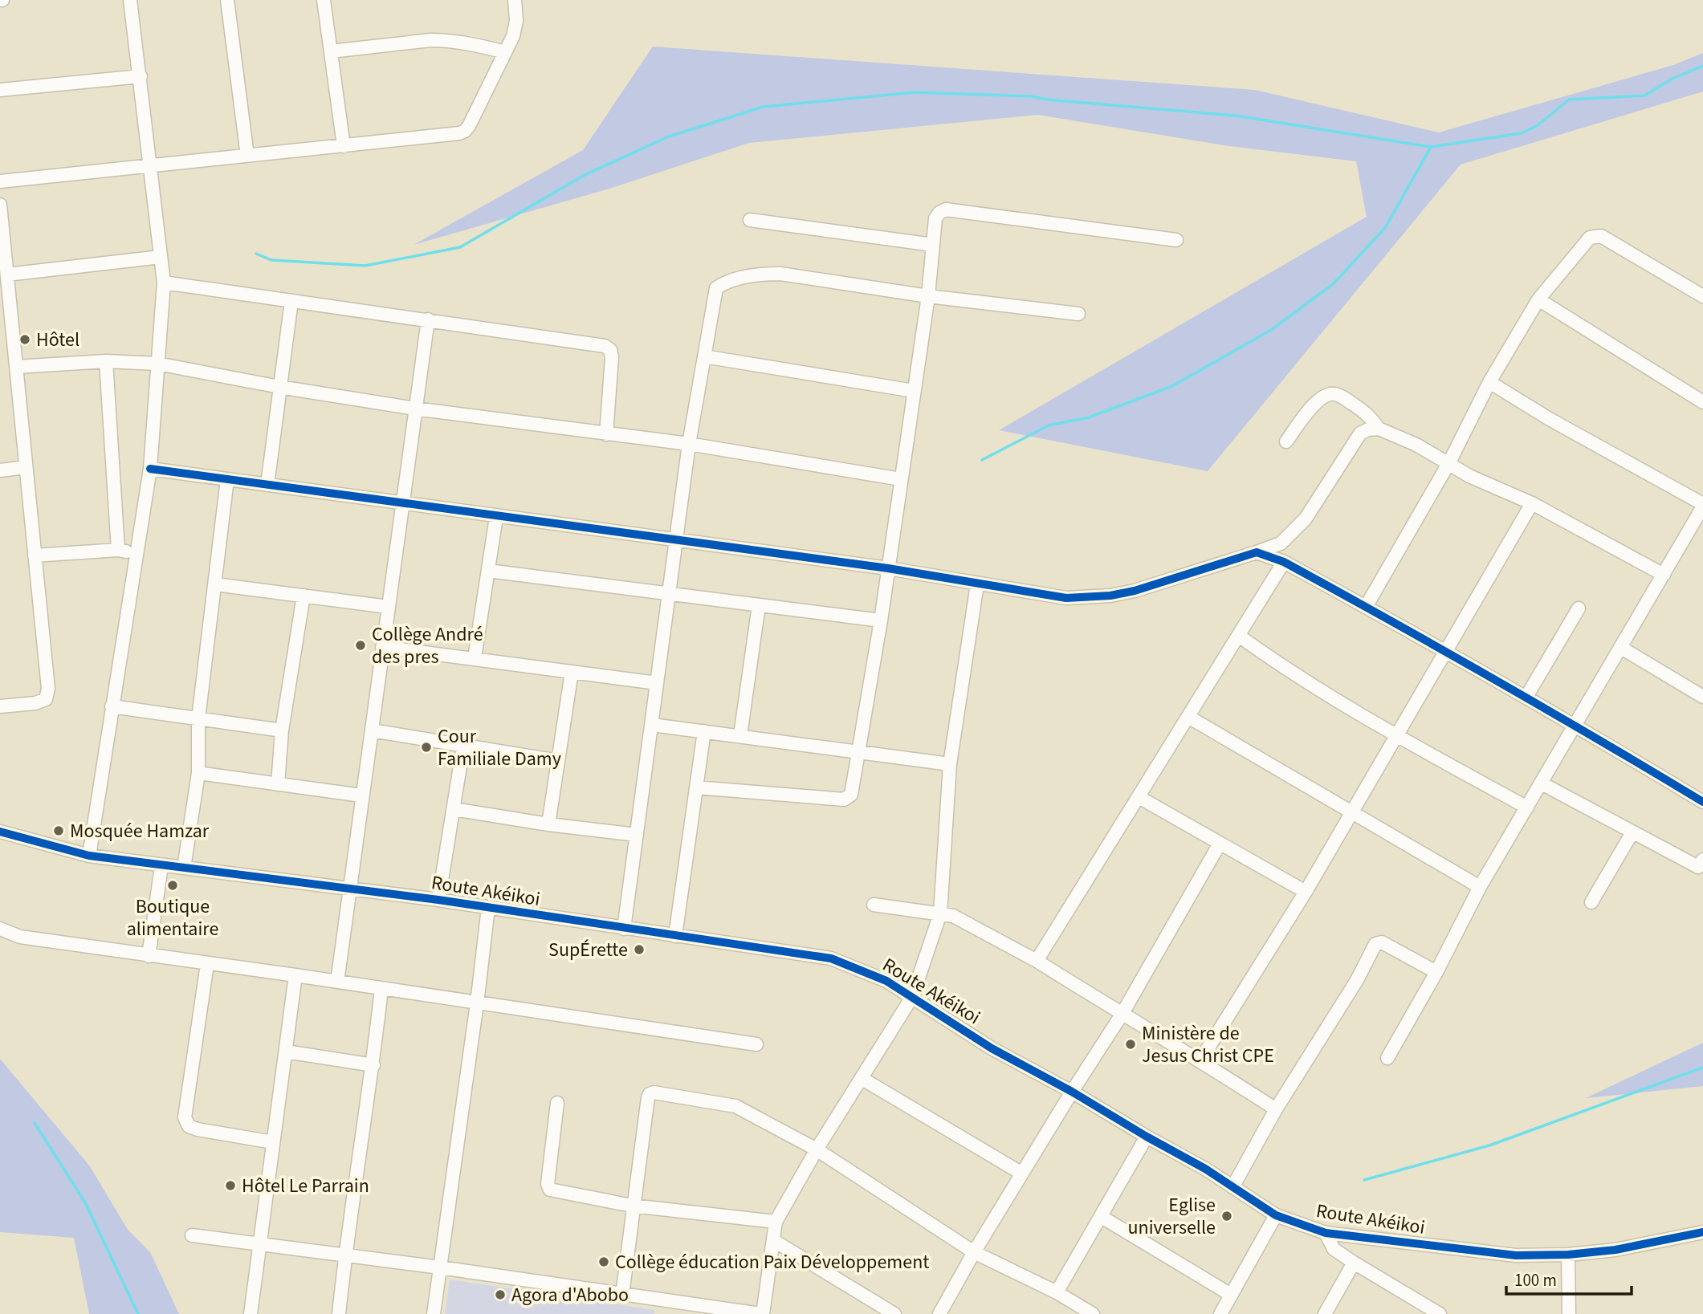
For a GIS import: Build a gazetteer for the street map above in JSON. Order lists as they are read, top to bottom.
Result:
{
  "streets": {
    "street": ["Route Akéikoi"]
  },
  "places": [
    "Hôtel",
    "Collège André des pres",
    "Cour Familiale Damy",
    "Mosquée Hamzar",
    "Boutique alimentaire",
    "SupÉrette",
    "Ministère de Jesus Christ CPE",
    "Hôtel Le Parrain",
    "Eglise universelle",
    "Collège éducation Paix Développement",
    "Agora d'Abobo"
  ],
  "scale_bar": "100 m"
}
